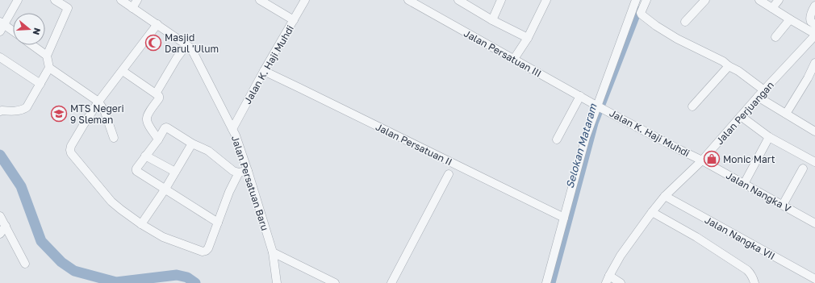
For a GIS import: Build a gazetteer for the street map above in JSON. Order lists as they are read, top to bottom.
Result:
{
  "streets": {
    "street": [
      "Jalan Persatuan III",
      "Jalan K. Haji Muhdi",
      "Jalan Perjuangan",
      "Jalan Persatuan II",
      "Jalan Persatuan Baru",
      "Jalan Nangka V",
      "Jalan Nangka VII"
    ]
  },
  "crossings": [
    ["Jalan Persatuan III", "Jalan K. Haji Muhdi"],
    ["Jalan K. Haji Muhdi", "Jalan Perjuangan"],
    ["Jalan K. Haji Muhdi", "Jalan Persatuan II"],
    ["Jalan K. Haji Muhdi", "Jalan Persatuan Baru"],
    ["Jalan K. Haji Muhdi", "Jalan Nangka V"],
    ["Jalan Perjuangan", "Jalan Nangka V"],
    ["Jalan Perjuangan", "Jalan Nangka VII"]
  ],
  "water": ["Selokan Mataram"],
  "places": {
    "mosque": ["Masjid Darul 'Ulum"],
    "school or university": ["MTS Negeri 9 Sleman"],
    "shop": ["Monic Mart"]
  },
  "north": "right"
}
